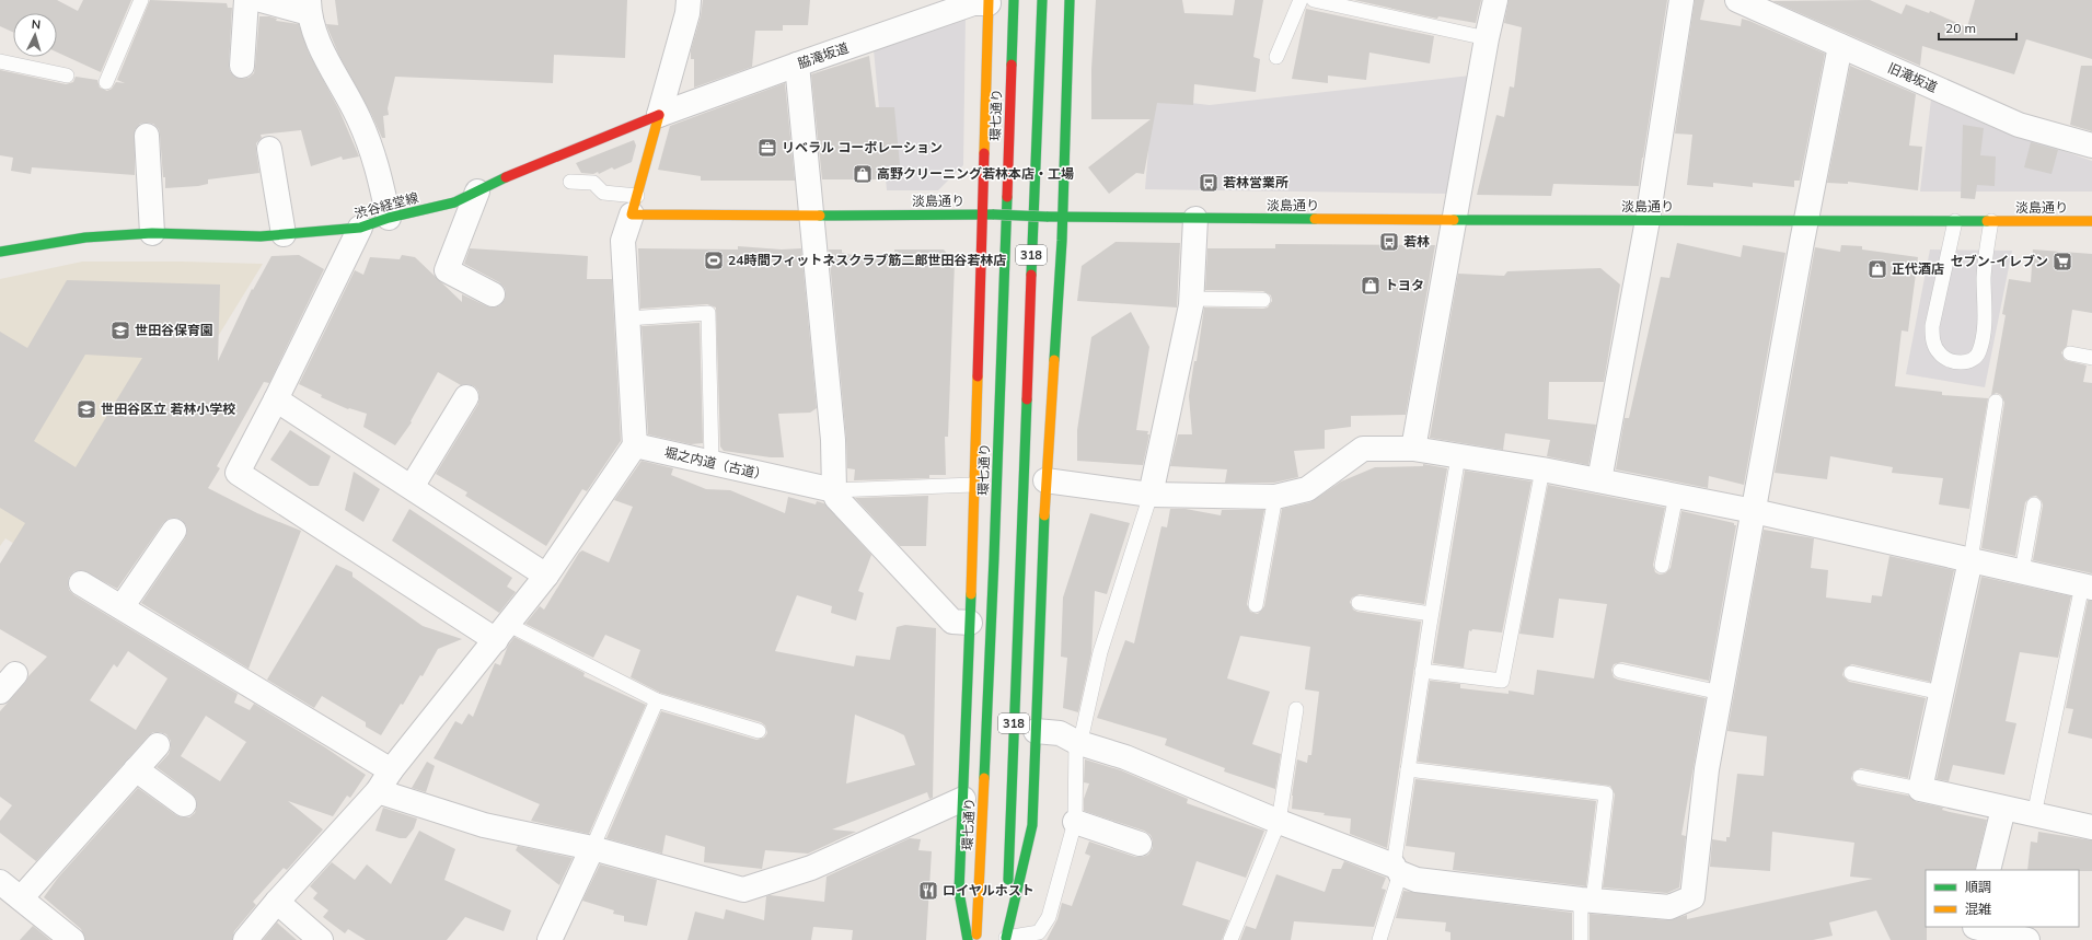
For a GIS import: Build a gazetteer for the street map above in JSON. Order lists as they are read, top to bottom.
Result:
{
  "streets": {
    "main road": [
      "環七通り",
      "淡島通り",
      "渋谷経堂線",
      "318"
    ],
    "street": ["脇滝坂道", "旧滝坂道", "堀之内道（古道）"]
  },
  "crossings": [
    ["脇滝坂道", "渋谷経堂線"]
  ],
  "places": {
    "office": ["リベラル コーポレーション"],
    "shop": ["高野クリーニング若林本店・工場", "正代酒店", "トヨタ"],
    "bus stop": ["若林営業所", "若林"],
    "sports": ["24時間フィットネスクラブ筋二郎世田谷若林店"],
    "supermarket": ["セブン-イレブン"],
    "school or university": ["世田谷保育園", "世田谷区立 若林小学校"],
    "restaurant": ["ロイヤルホスト"]
  },
  "legend": ["順調", "混雑"],
  "scale_bar": "20 m",
  "north": "top"
}
